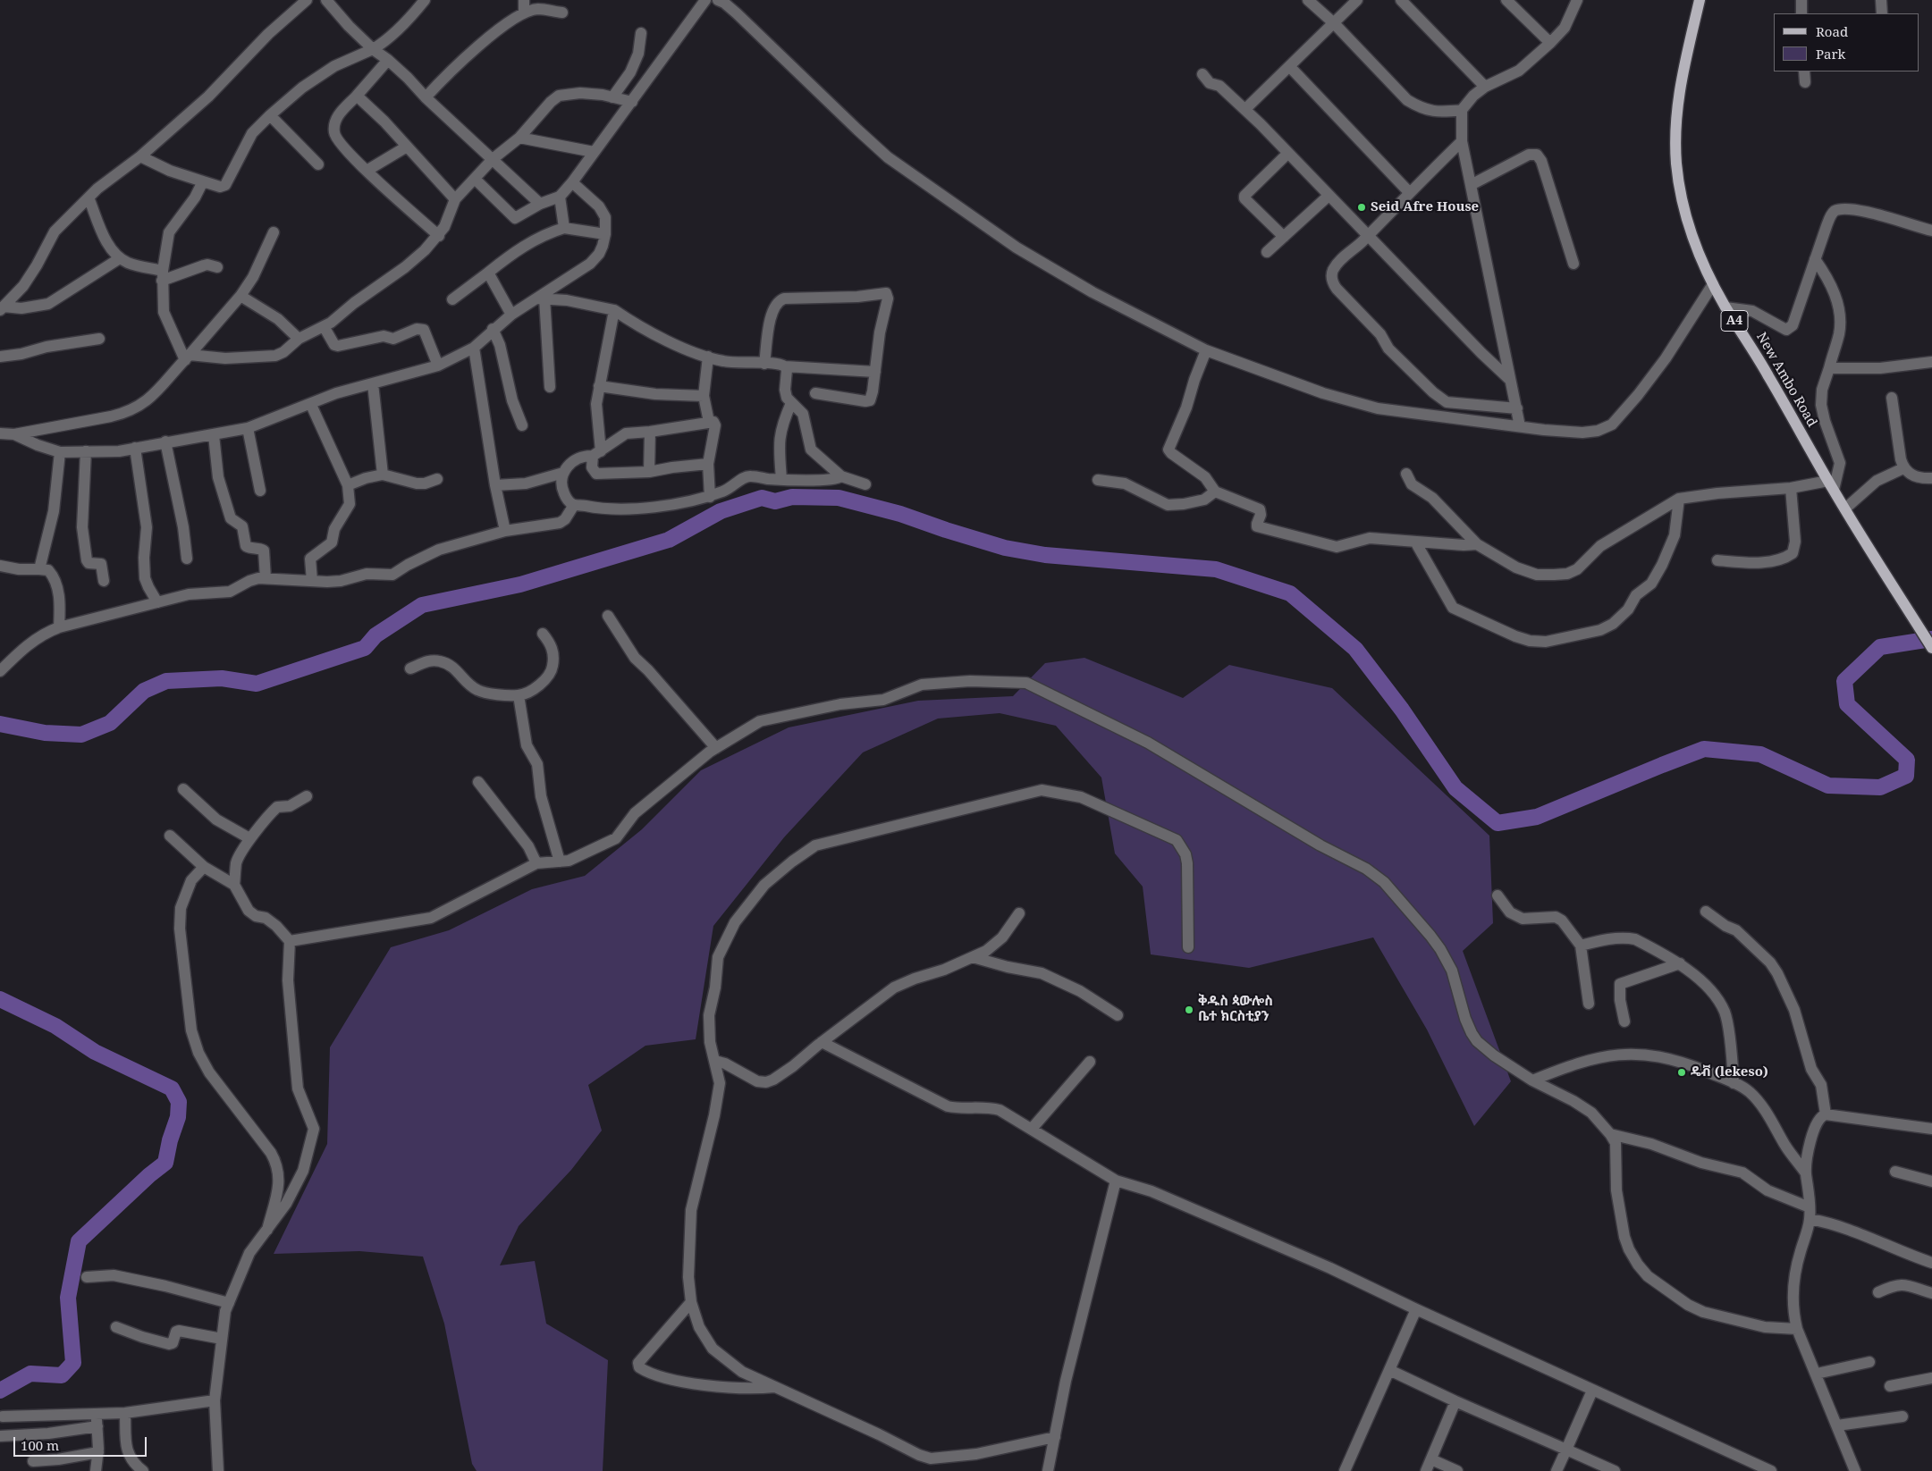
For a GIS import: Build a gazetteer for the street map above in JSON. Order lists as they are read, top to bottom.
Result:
{
  "streets": {
    "main road": ["A4", "New Ambo Road"]
  },
  "places": ["Seid Afre House", "ቅዱስ ጳውሎስ ቤተ ክርስቲያን", "ዴቭ (lekeso)"],
  "legend": ["Road", "Park"],
  "scale_bar": "100 m"
}
